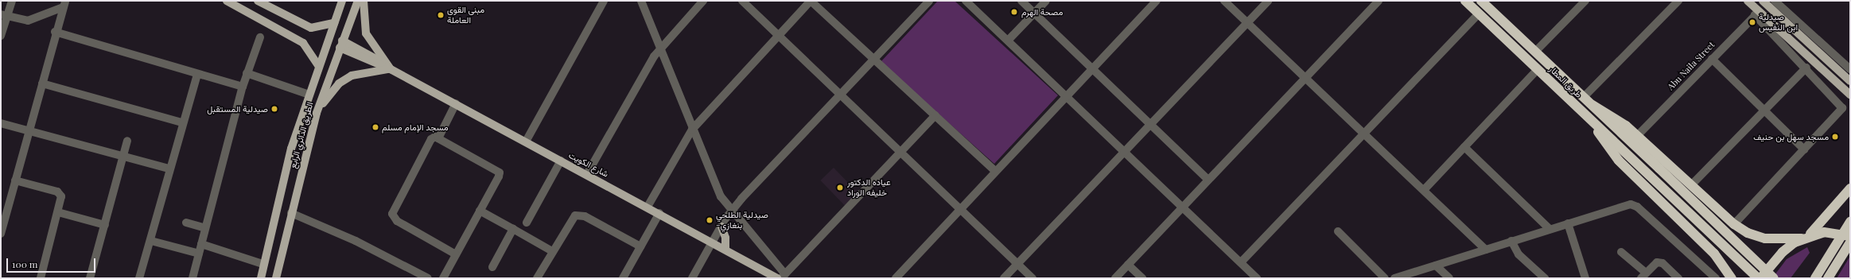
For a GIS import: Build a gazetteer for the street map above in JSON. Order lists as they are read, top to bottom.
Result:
{
  "streets": {
    "highway": ["طريق المطار"],
    "main road": ["الطريق الدائري الرابع", "شارع الكويت"],
    "street": ["Abu Naila Street"]
  },
  "crossings": [
    ["الطريق الدائري الرابع", "شارع الكويت"]
  ],
  "places": [
    "مصحة الهرم",
    "مبنى القوى العاملة",
    "صيدلية ابن النفيس",
    "صيدلية المستقبل",
    "مسجد الإمام مسلم",
    "مسجد سهل بن حنيف",
    "عياده الدكتور خليفه الوراد",
    "صيدلية الطلحي -بنغازي"
  ],
  "scale_bar": "100 m"
}
